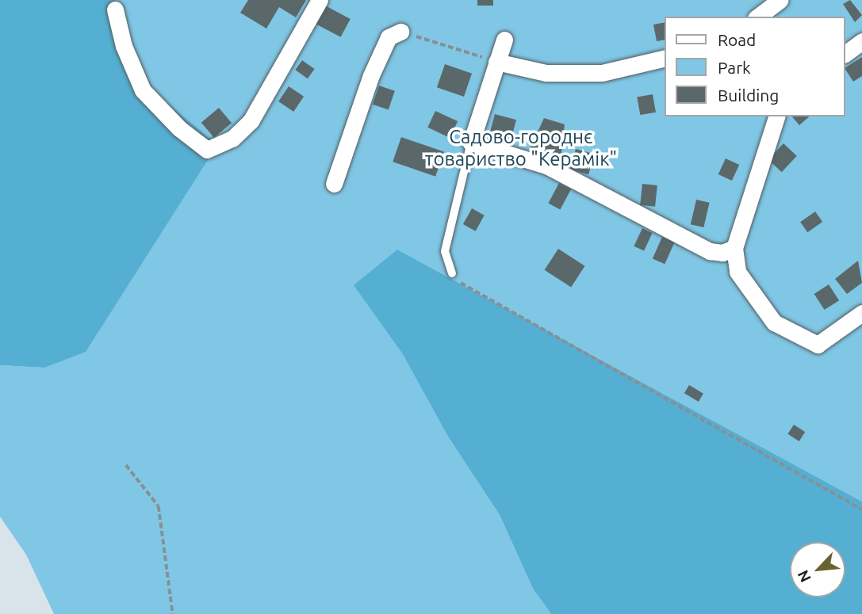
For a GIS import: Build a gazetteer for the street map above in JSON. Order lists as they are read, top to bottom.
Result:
{
  "parks": ["Садово-городнє товариство \"Керамік\""],
  "legend": ["Road", "Park", "Building"],
  "north": "bottom left"
}
